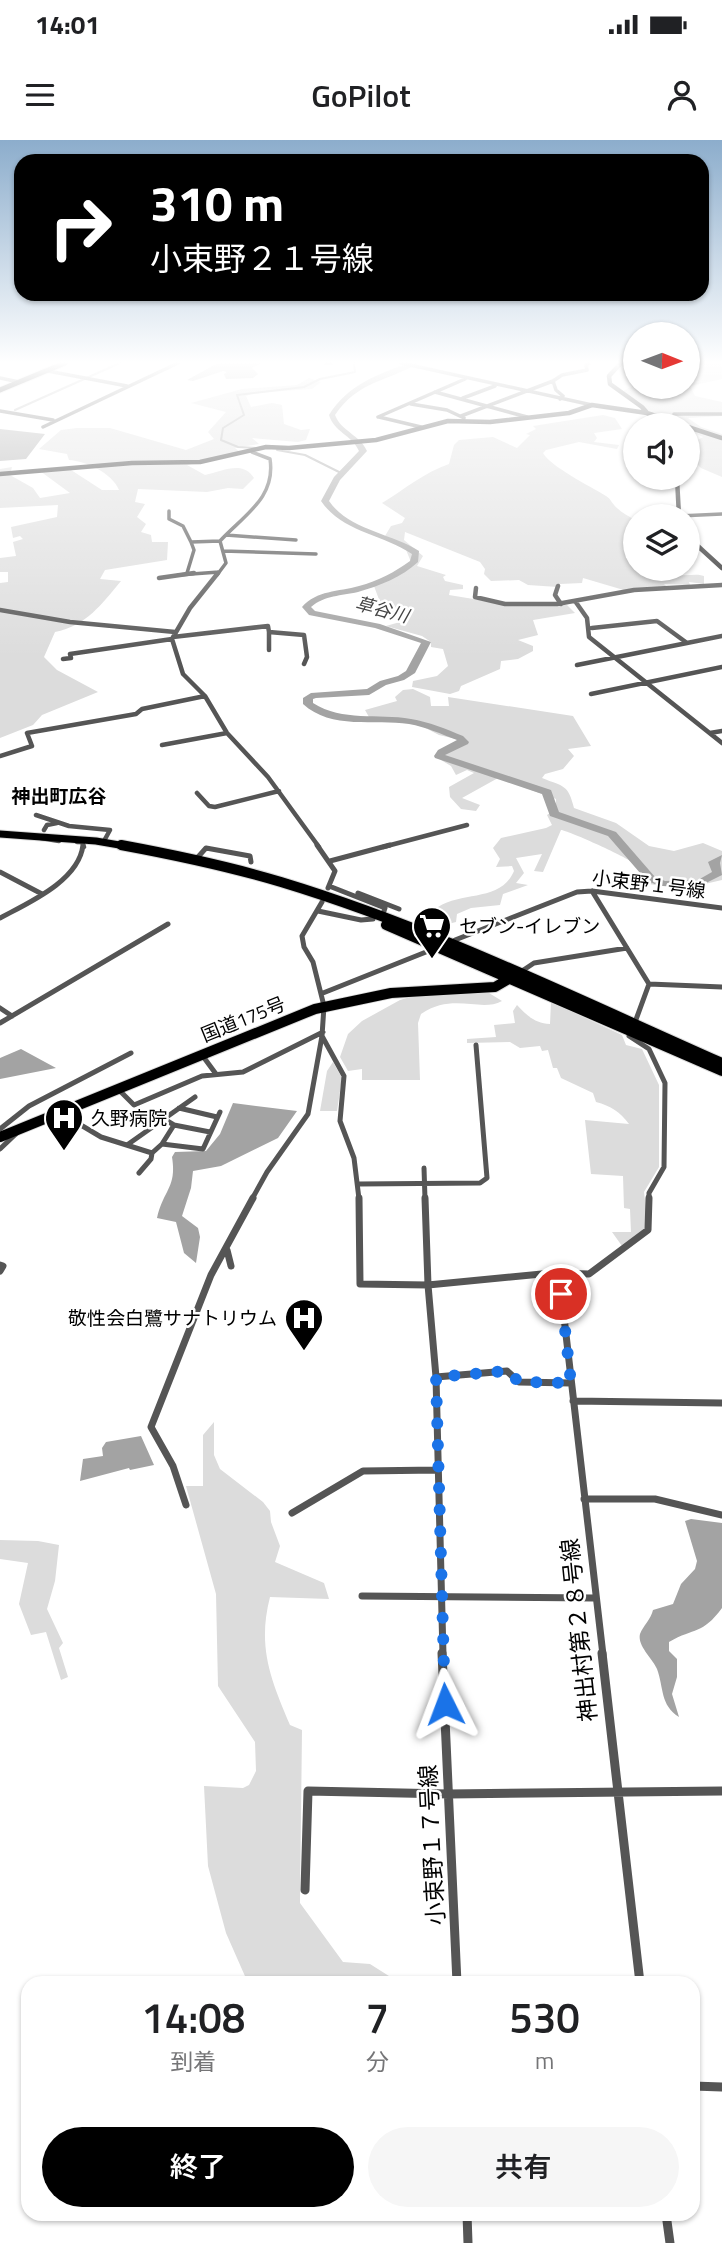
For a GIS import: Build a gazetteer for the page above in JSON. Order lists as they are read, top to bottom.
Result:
{
  "streets": {
    "highway": ["国道175号"],
    "street": ["小束野１号線", "神出村第２８号線", "小束野１７号線"]
  },
  "districts": ["神出町広谷"],
  "water": ["草谷川"],
  "places": {
    "supermarket": ["セブン-イレブン"],
    "hospital": ["久野病院", "敬性会白鷺サナトリウム"]
  },
  "north": "right",
  "page": {
    "status": "14:01",
    "header": "GoPilot",
    "turn": ["310 m", "小束野２１号線"],
    "eta": [
      "14:08",
      "到着",
      "7",
      "分",
      "530",
      "m"
    ],
    "buttons": ["終了", "共有"]
  }
}
